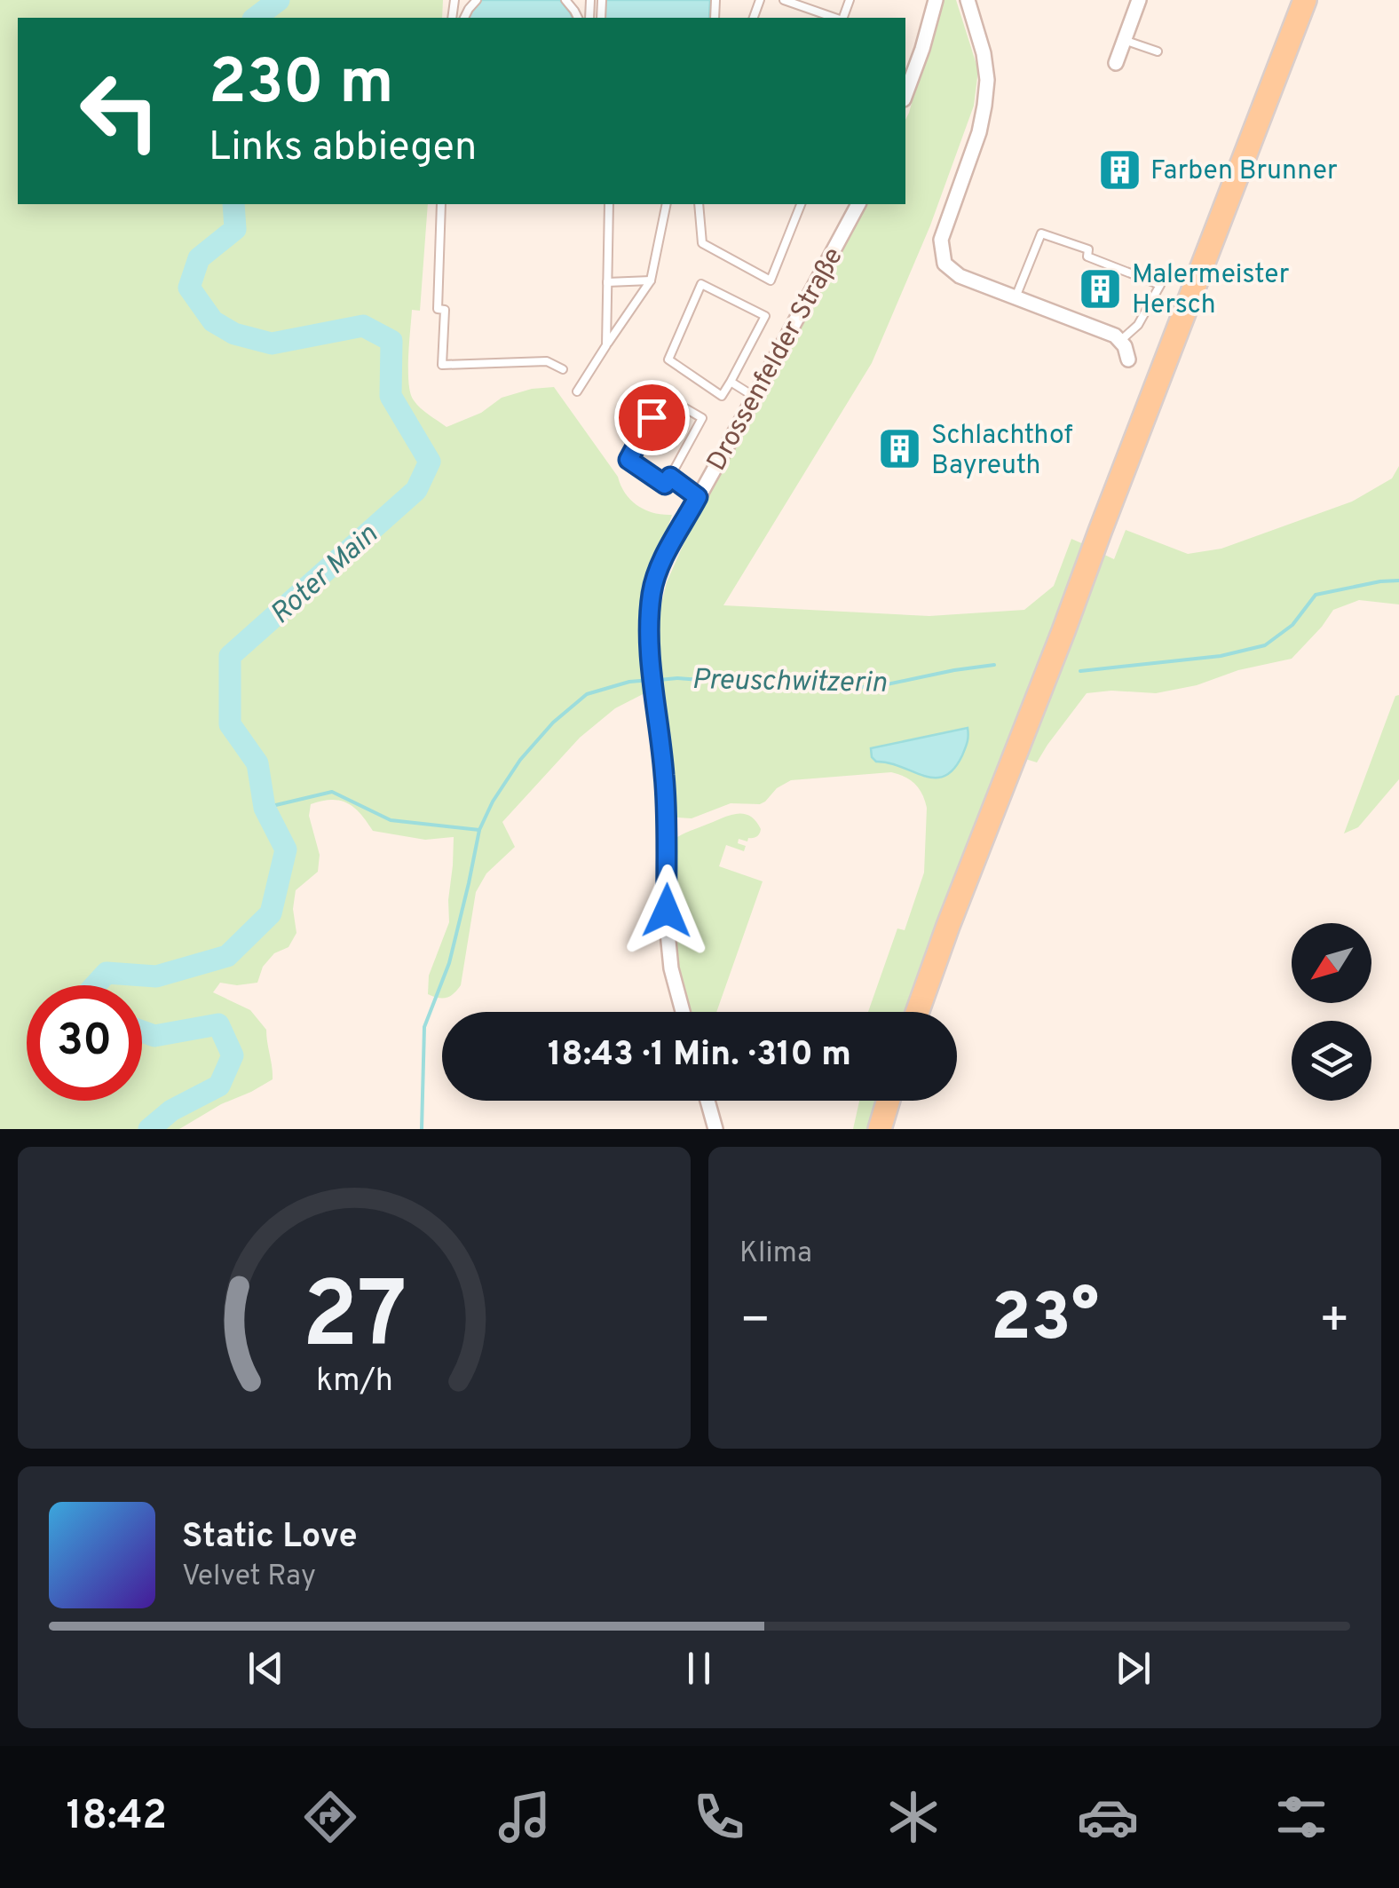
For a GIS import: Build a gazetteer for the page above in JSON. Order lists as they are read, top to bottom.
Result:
{
  "streets": {
    "street": ["Drossenfelder Straße"]
  },
  "water": ["Roter Main", "Preuschwitzerin"],
  "places": {
    "building": ["Farben Brunner", "Malermeister Hersch", "Schlachthof Bayreuth"]
  },
  "north": "bottom left",
  "page": {
    "turn": ["230 m", "Links abbiegen"],
    "limit": "30",
    "trip": "18:43 · 1 Min. · 310 m",
    "tile": "Klima",
    "heat": ["−", "23°", "+"],
    "song": ["Static Love", "Velvet Ray"],
    "tabs": "18:42",
    "gauge": ["27", "km/h"]
  }
}
